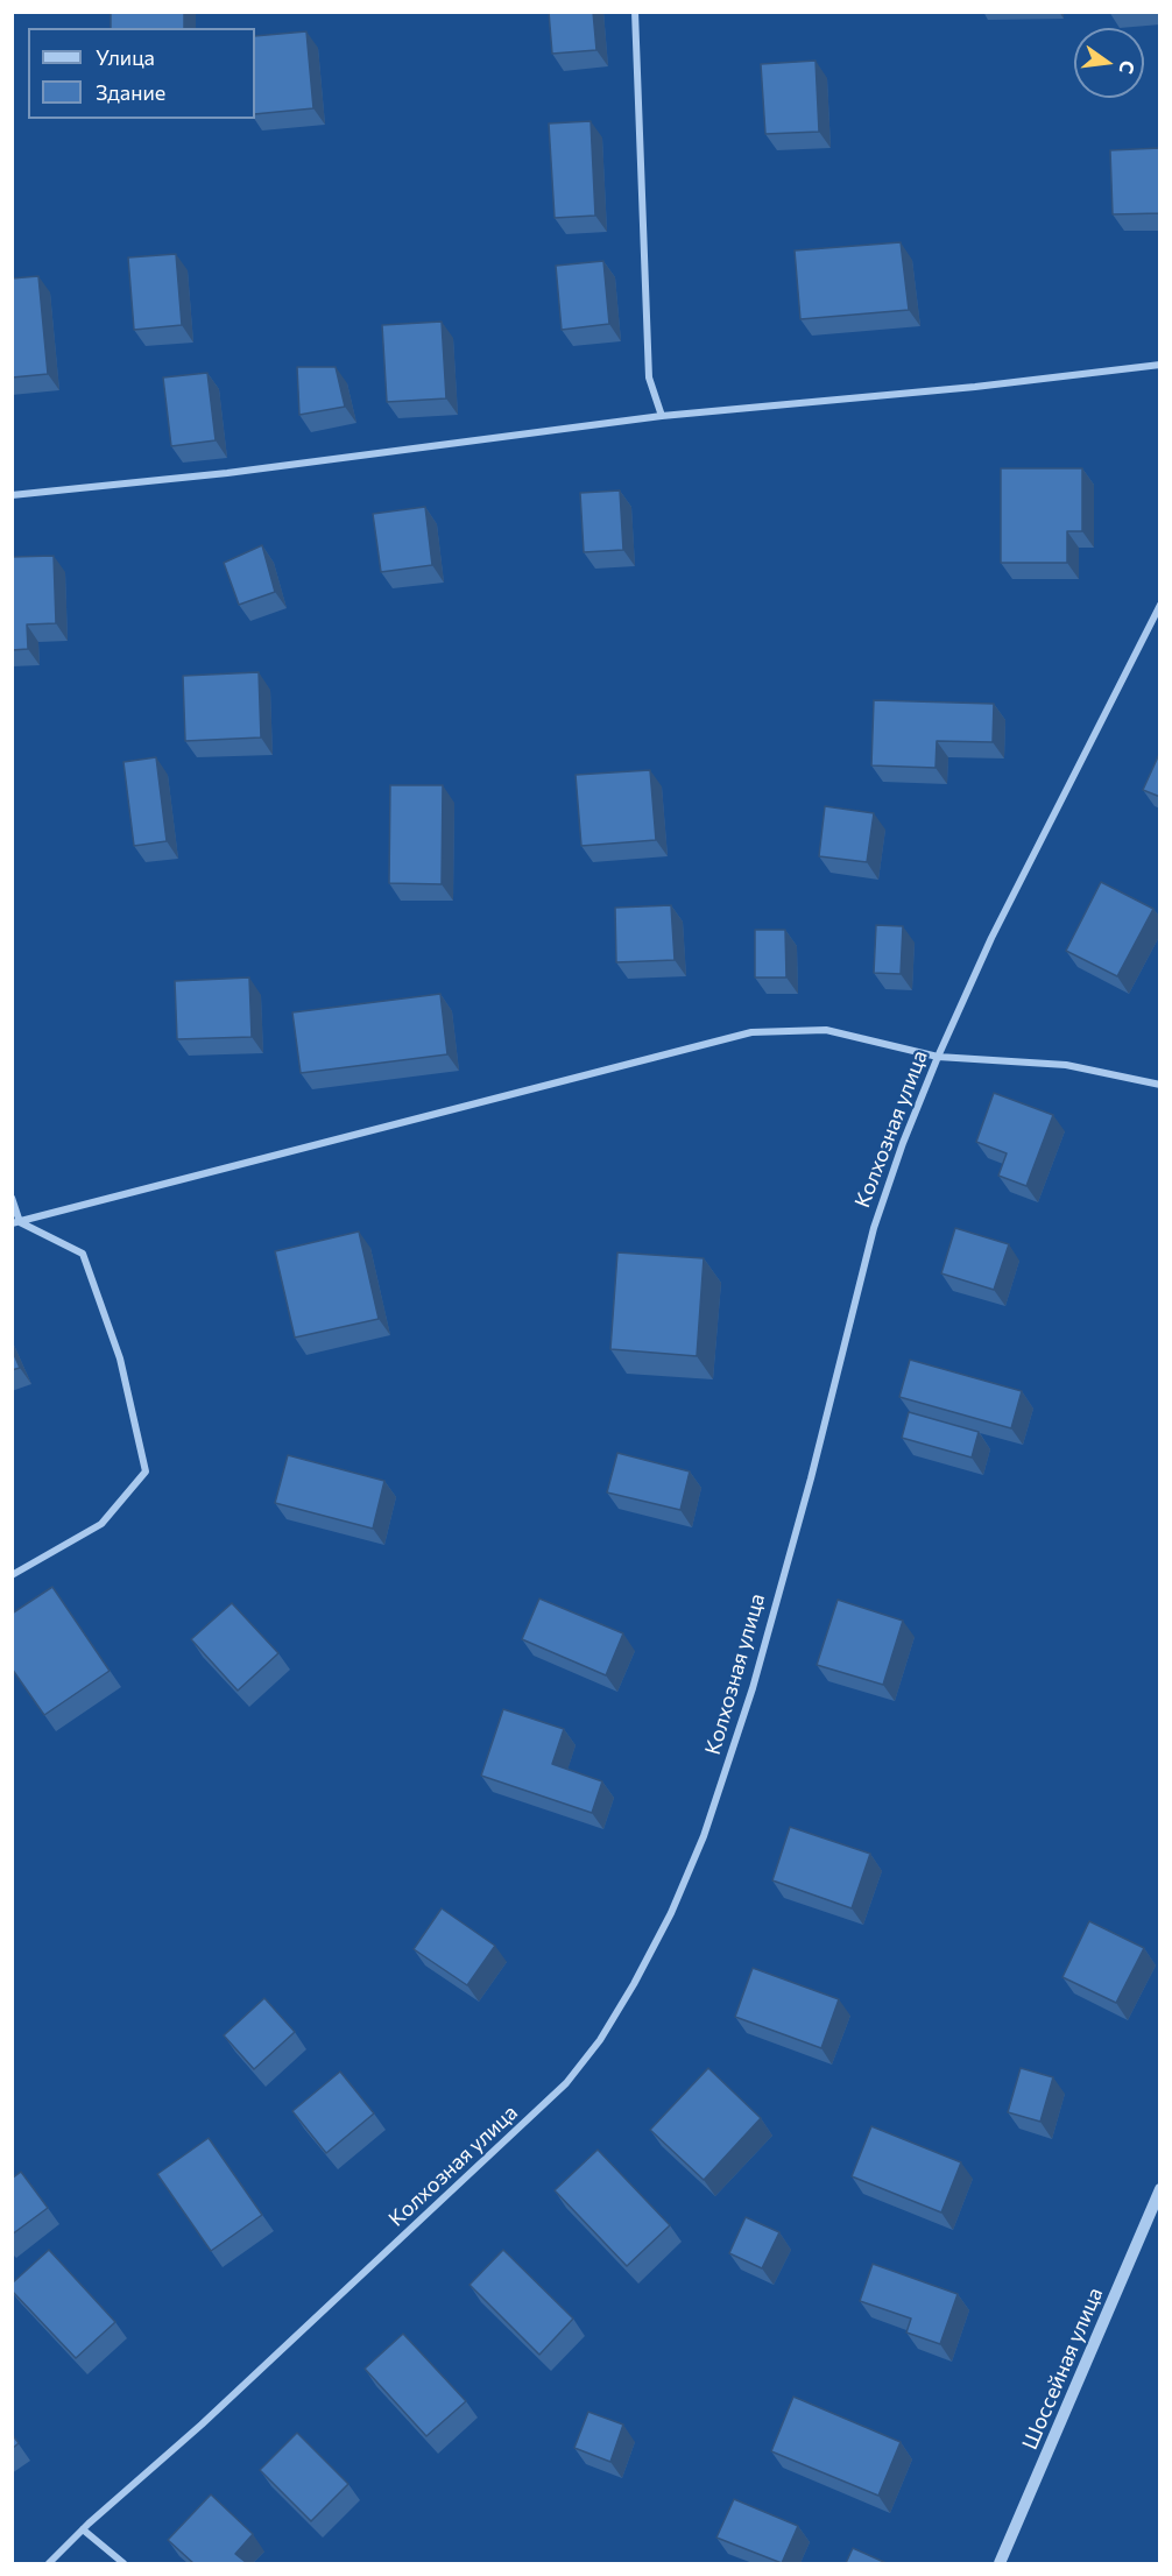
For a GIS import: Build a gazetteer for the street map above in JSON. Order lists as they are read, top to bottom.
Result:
{
  "streets": {
    "street": ["Колхозная улица", "Шоссейная улица"]
  },
  "legend": ["Улица", "Здание"],
  "north": "right"
}
